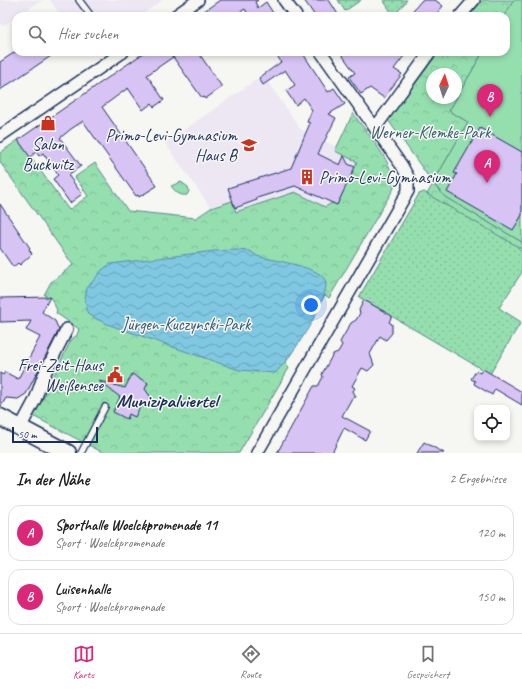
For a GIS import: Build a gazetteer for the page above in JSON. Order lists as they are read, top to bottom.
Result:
{
  "districts": ["Munizipalviertel"],
  "parks": ["Werner-Klemke-Park", "Jürgen-Kuczynski-Park"],
  "places": {
    "shop": ["Salon Buckwitz"],
    "school or university": ["Primo-Levi-Gymnasium Haus B"],
    "building": ["Primo-Levi-Gymnasium"],
    "public building": ["Frei-Zeit-Haus Weißensee"]
  },
  "scale_bar": "50 m",
  "north": "top",
  "page": {
    "search": "Hier suchen",
    "pins": ["B", "A"],
    "scale": "50 m",
    "heading": ["In der Nähe", "2 Ergebnisse"],
    "list": [
      {
        "mark": "A",
        "name": "Sporthalle Woelckpromenade 11",
        "note": "Sport · Woelckpromenade",
        "value": "120 m"
      },
      {
        "mark": "B",
        "name": "Luisenhalle",
        "note": "Sport · Woelckpromenade",
        "value": "150 m"
      }
    ],
    "nav": ["Karte", "Route", "Gespeichert"]
  }
}
